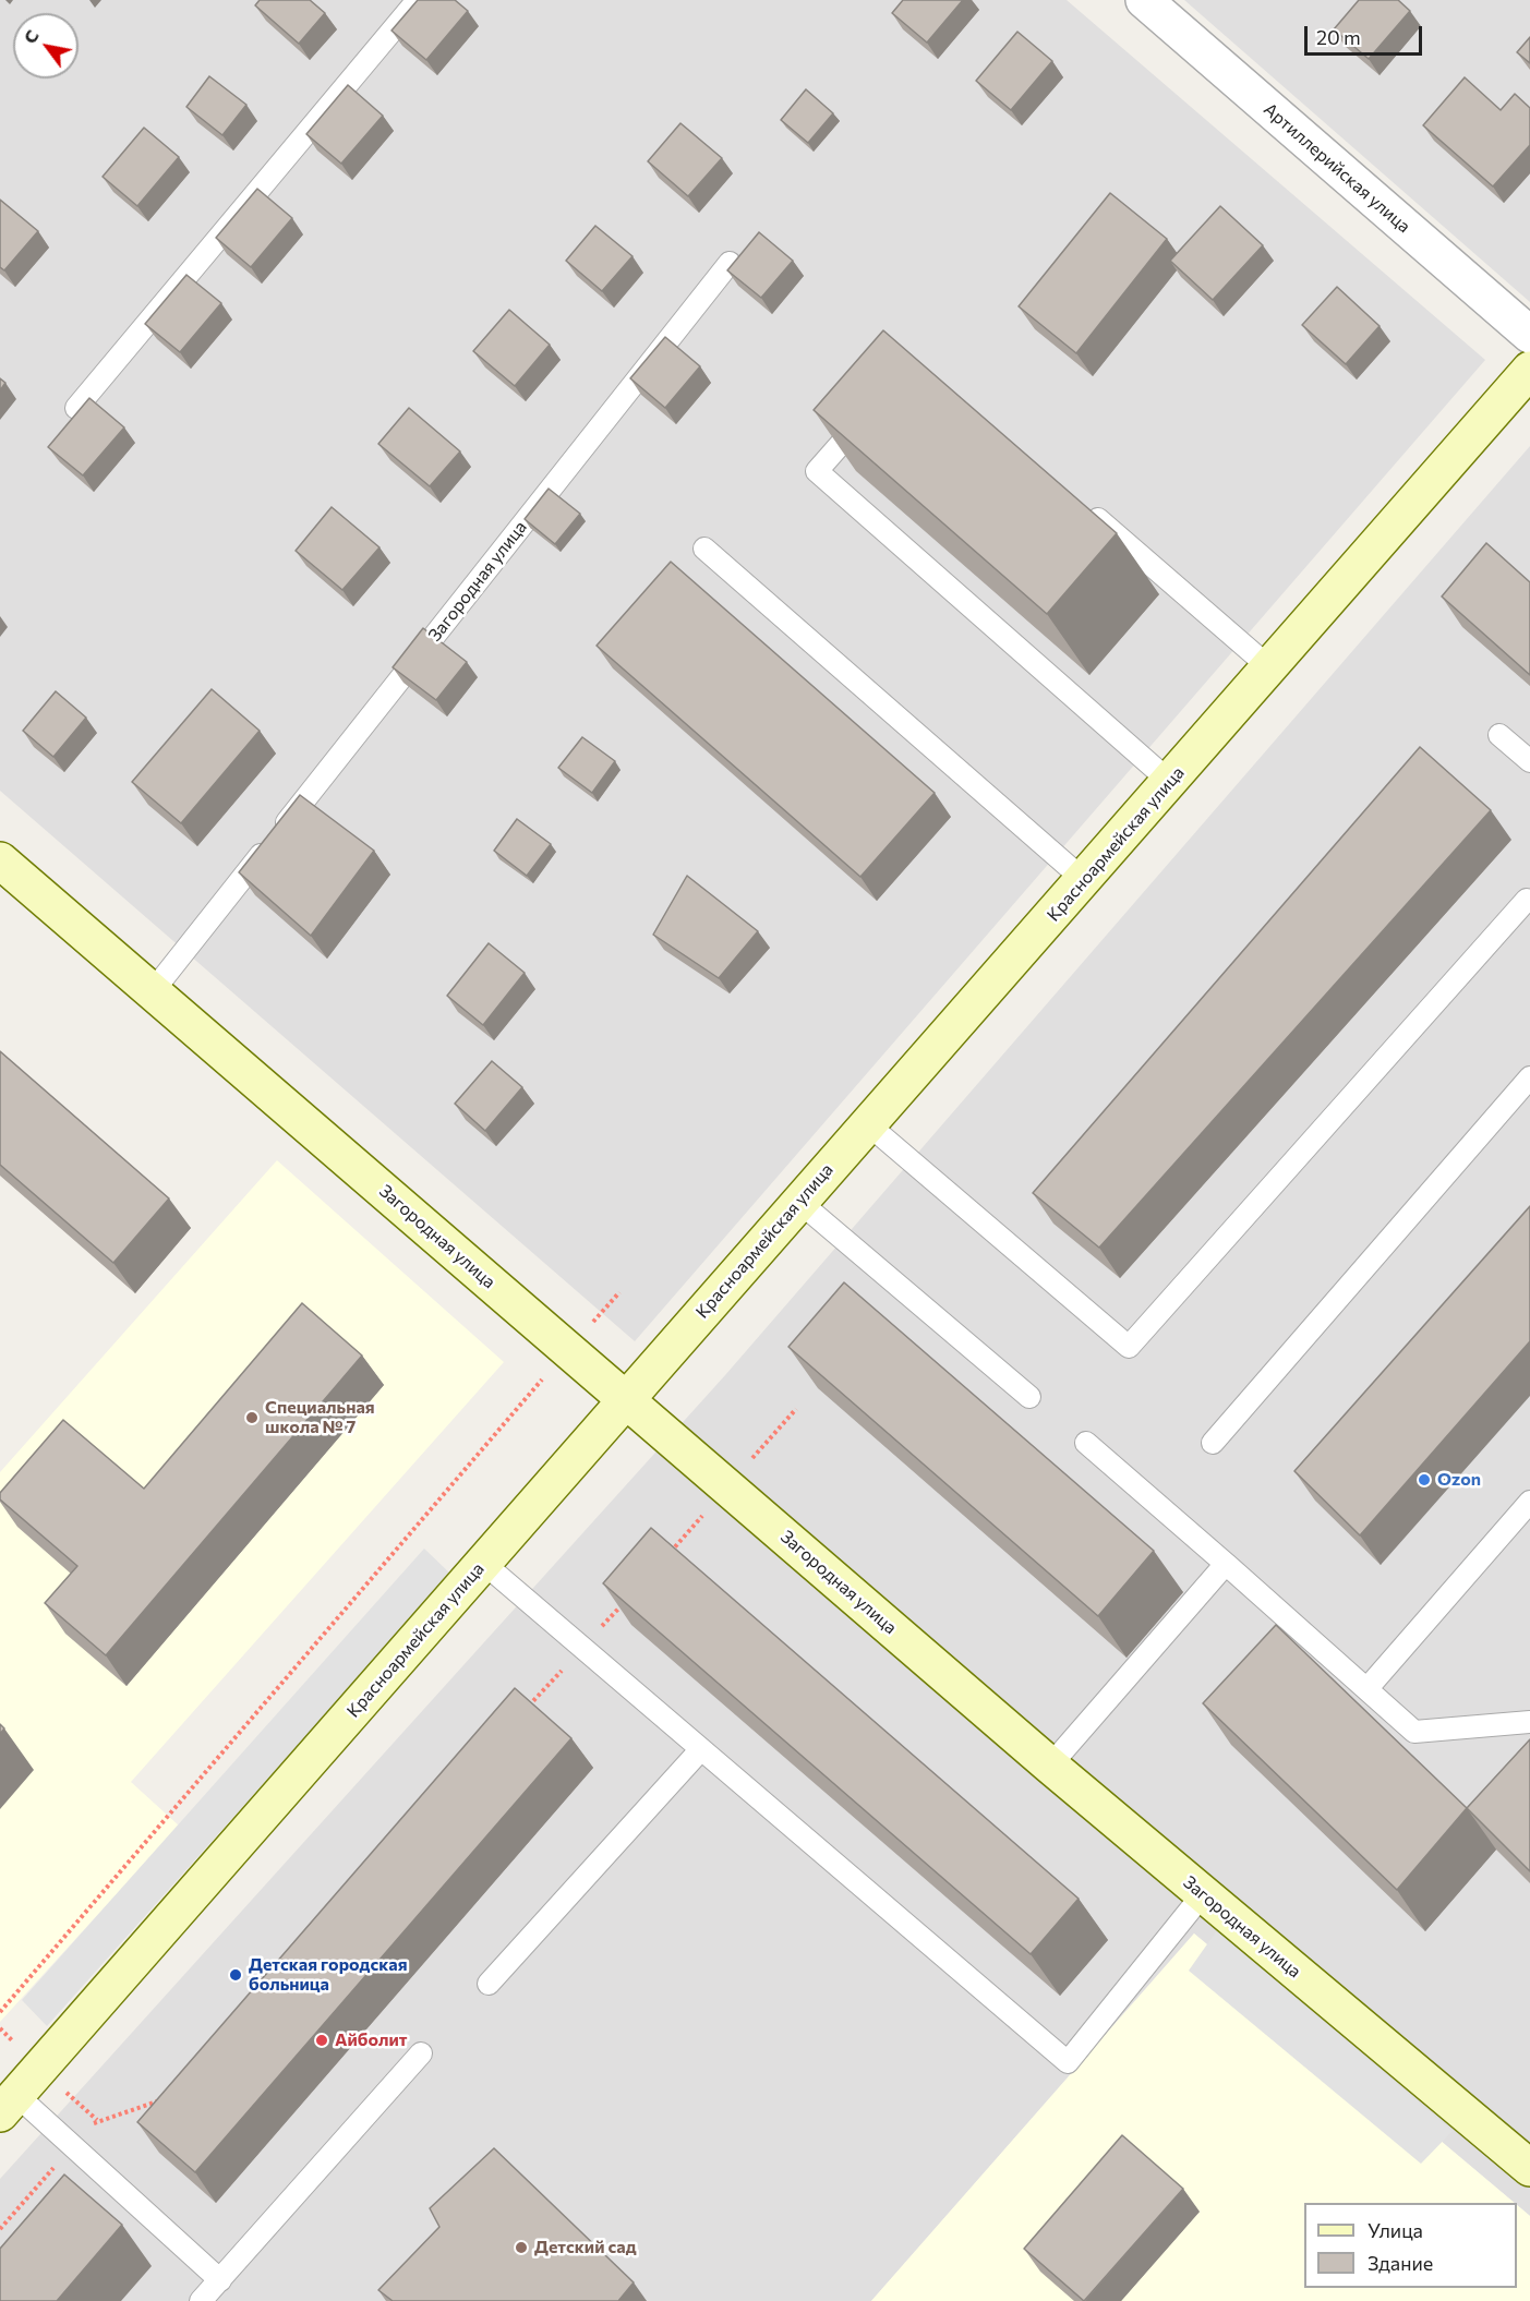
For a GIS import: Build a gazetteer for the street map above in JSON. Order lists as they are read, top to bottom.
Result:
{
  "streets": {
    "main road": ["Загородная улица", "Красноармейская улица"],
    "street": ["Артиллерийская улица"]
  },
  "crossings": [
    ["Загородная улица", "Красноармейская улица"]
  ],
  "places": [
    "Специальная школа № 7",
    "Ozon",
    "Детская городская больница",
    "Айболит",
    "Детский сад"
  ],
  "legend": ["Улица", "Здание"],
  "scale_bar": "20 m",
  "north": "top left"
}
